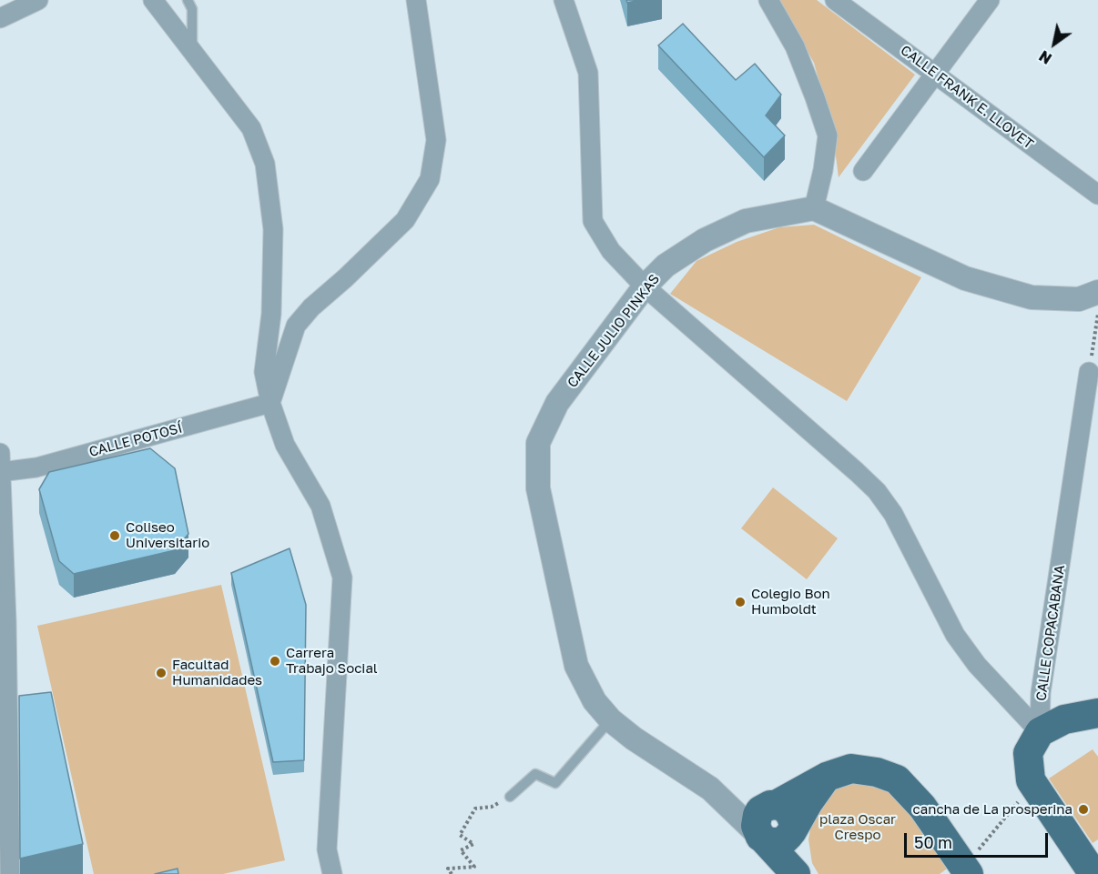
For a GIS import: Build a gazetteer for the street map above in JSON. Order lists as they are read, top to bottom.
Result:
{
  "streets": {
    "main road": ["CALLE COPACABANA"],
    "street": ["CALLE FRANK E. LLOVET", "CALLE JULIO PINKAS", "CALLE POTOSÍ"]
  },
  "parks": ["plaza Oscar Crespo"],
  "places": [
    "Coliseo Universitario",
    "Colegio Bon Humboldt",
    "Carrera Trabajo Social",
    "Facultad Humanidades",
    "cancha de La prosperina"
  ],
  "scale_bar": "50 m",
  "north": "bottom left"
}
